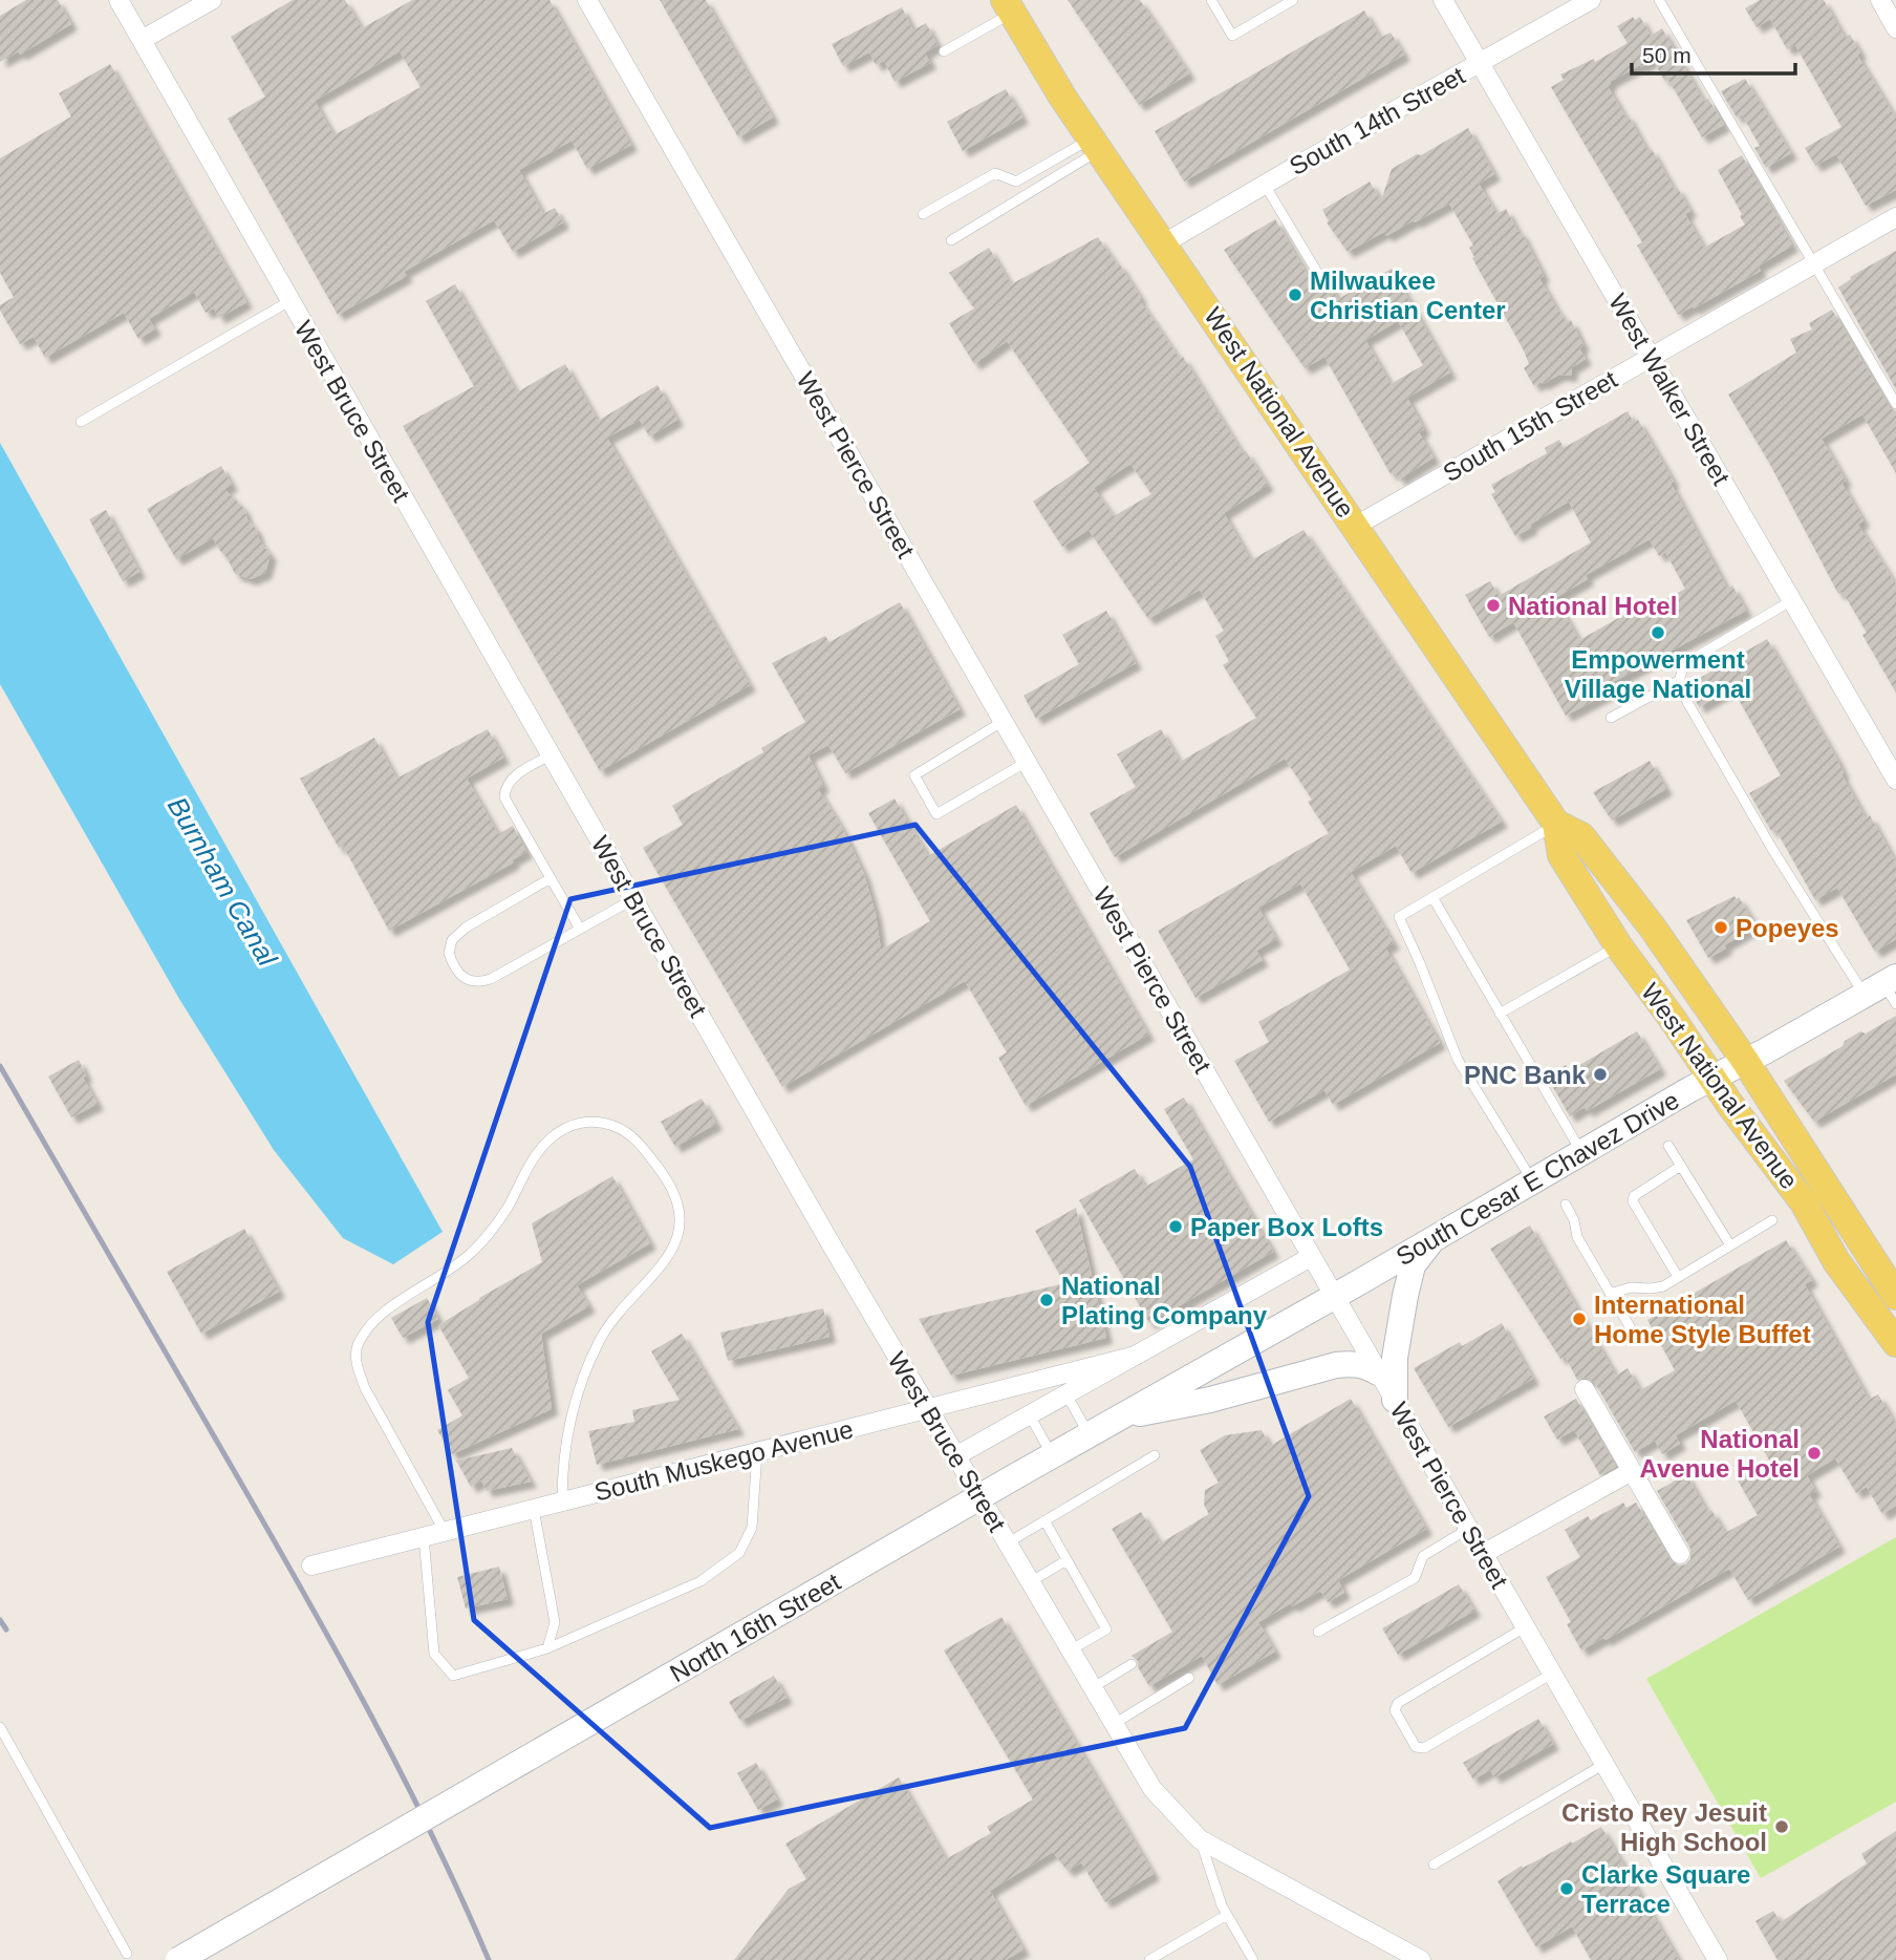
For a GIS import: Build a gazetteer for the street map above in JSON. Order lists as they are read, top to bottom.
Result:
{
  "streets": {
    "main road": ["West National Avenue", "South Cesar E Chavez Drive", "North 16th Street"],
    "street": [
      "South 14th Street",
      "West Walker Street",
      "West Bruce Street",
      "South 15th Street",
      "West Pierce Street",
      "South Muskego Avenue"
    ]
  },
  "crossings": [
    ["South 14th Street", "West Walker Street"],
    ["South 14th Street", "West National Avenue"],
    ["West Walker Street", "South 15th Street"],
    ["West Bruce Street", "South Muskego Avenue"],
    ["West National Avenue", "South 15th Street"],
    ["West National Avenue", "South Cesar E Chavez Drive"],
    ["West Pierce Street", "South Cesar E Chavez Drive"],
    ["West Pierce Street", "South Muskego Avenue"],
    ["West Pierce Street", "North 16th Street"],
    ["South Cesar E Chavez Drive", "North 16th Street"]
  ],
  "water": ["Burnham Canal"],
  "places": [
    "Milwaukee Christian Center",
    "National Hotel",
    "Empowerment Village National",
    "Popeyes",
    "PNC Bank",
    "Paper Box Lofts",
    "National Plating Company",
    "International Home Style Buffet",
    "National Avenue Hotel",
    "Cristo Rey Jesuit High School",
    "Clarke Square Terrace"
  ],
  "scale_bar": "50 m"
}
